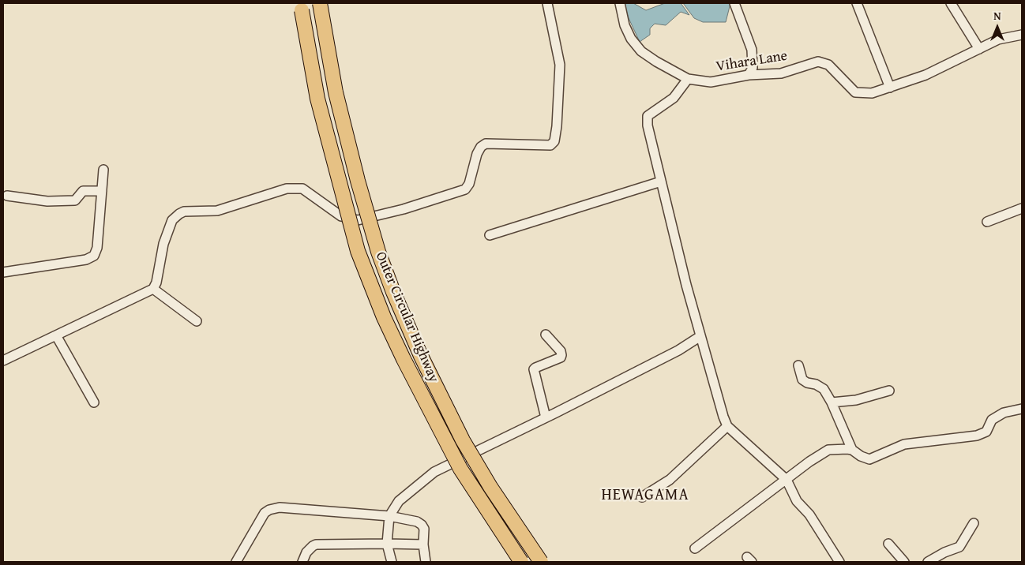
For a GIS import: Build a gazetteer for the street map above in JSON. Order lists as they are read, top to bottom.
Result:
{
  "streets": {
    "highway": ["Outer Circular Highway"],
    "street": ["Vihara Lane"]
  },
  "districts": ["HEWAGAMA"],
  "north": "top"
}
